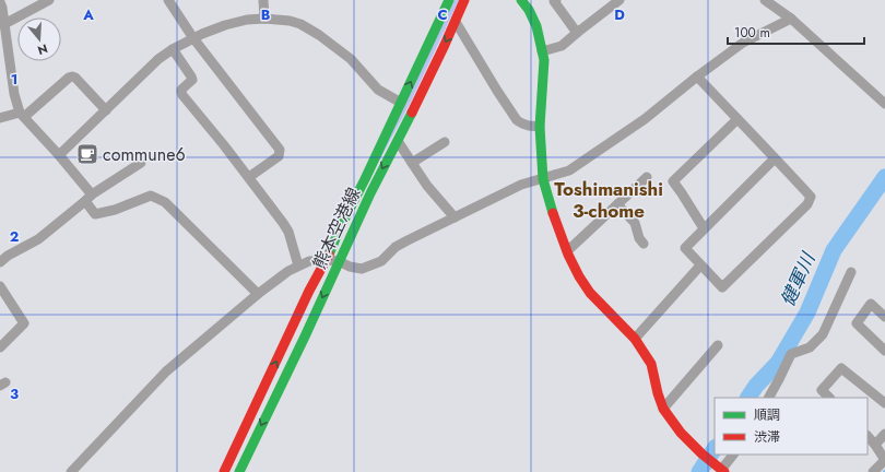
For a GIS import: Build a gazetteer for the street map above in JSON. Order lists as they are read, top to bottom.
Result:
{
  "streets": {
    "main road": ["熊本空港線"]
  },
  "districts": ["Toshimanishi 3-chome"],
  "water": ["健軍川"],
  "places": {
    "cafe": ["commune6"]
  },
  "legend": ["順調", "渋滞"],
  "scale_bar": "100 m",
  "north": "bottom",
  "grid": {
    "columns": [
      "A",
      "B",
      "C",
      "D"
    ],
    "rows": ["1", "2", "3"]
  }
}
